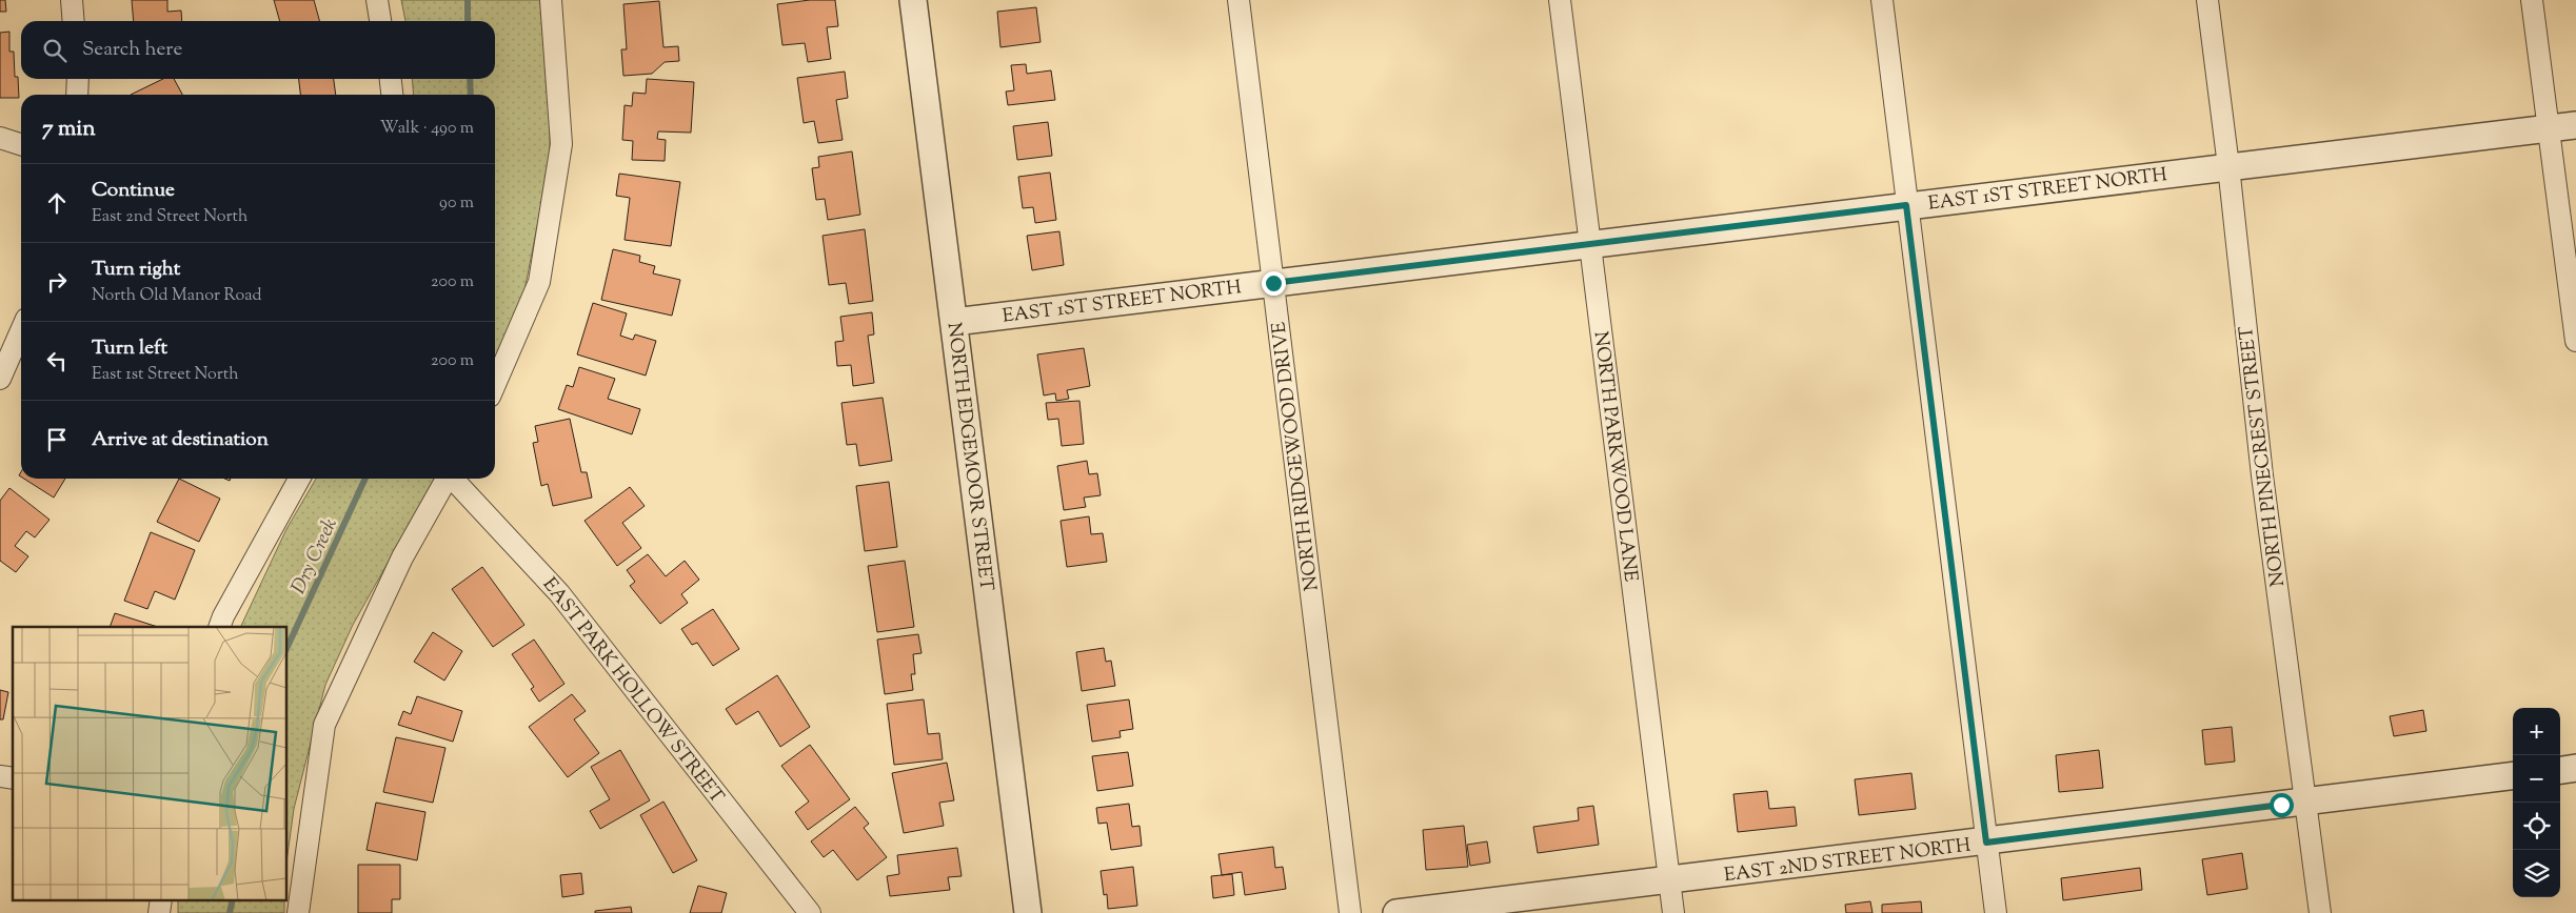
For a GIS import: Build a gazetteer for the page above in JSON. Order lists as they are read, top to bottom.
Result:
{
  "streets": {
    "street": [
      "EAST 1ST STREET NORTH",
      "NORTH EDGEMOOR STREET",
      "NORTH RIDGEWOOD DRIVE",
      "NORTH PARKWOOD LANE",
      "NORTH PINECREST STREET",
      "EAST PARK HOLLOW STREET",
      "EAST 2ND STREET NORTH"
    ]
  },
  "crossings": [
    ["EAST 1ST STREET NORTH", "NORTH EDGEMOOR STREET"],
    ["EAST 1ST STREET NORTH", "NORTH RIDGEWOOD DRIVE"],
    ["EAST 1ST STREET NORTH", "NORTH PARKWOOD LANE"],
    ["EAST 1ST STREET NORTH", "NORTH PINECREST STREET"],
    ["NORTH PARKWOOD LANE", "EAST 2ND STREET NORTH"],
    ["NORTH PINECREST STREET", "EAST 2ND STREET NORTH"]
  ],
  "water": ["Dry Creek"],
  "page": {
    "search": "Search here",
    "heading": ["7 min", "Walk · 490 m"],
    "list": [
      ["Continue", "East 2nd Street North", "90 m"],
      ["Turn right", "North Old Manor Road", "200 m"],
      ["Turn left", "East 1st Street North", "200 m"],
      "Arrive at destination"
    ],
    "map_buttons": ["+", "−"]
  }
}
